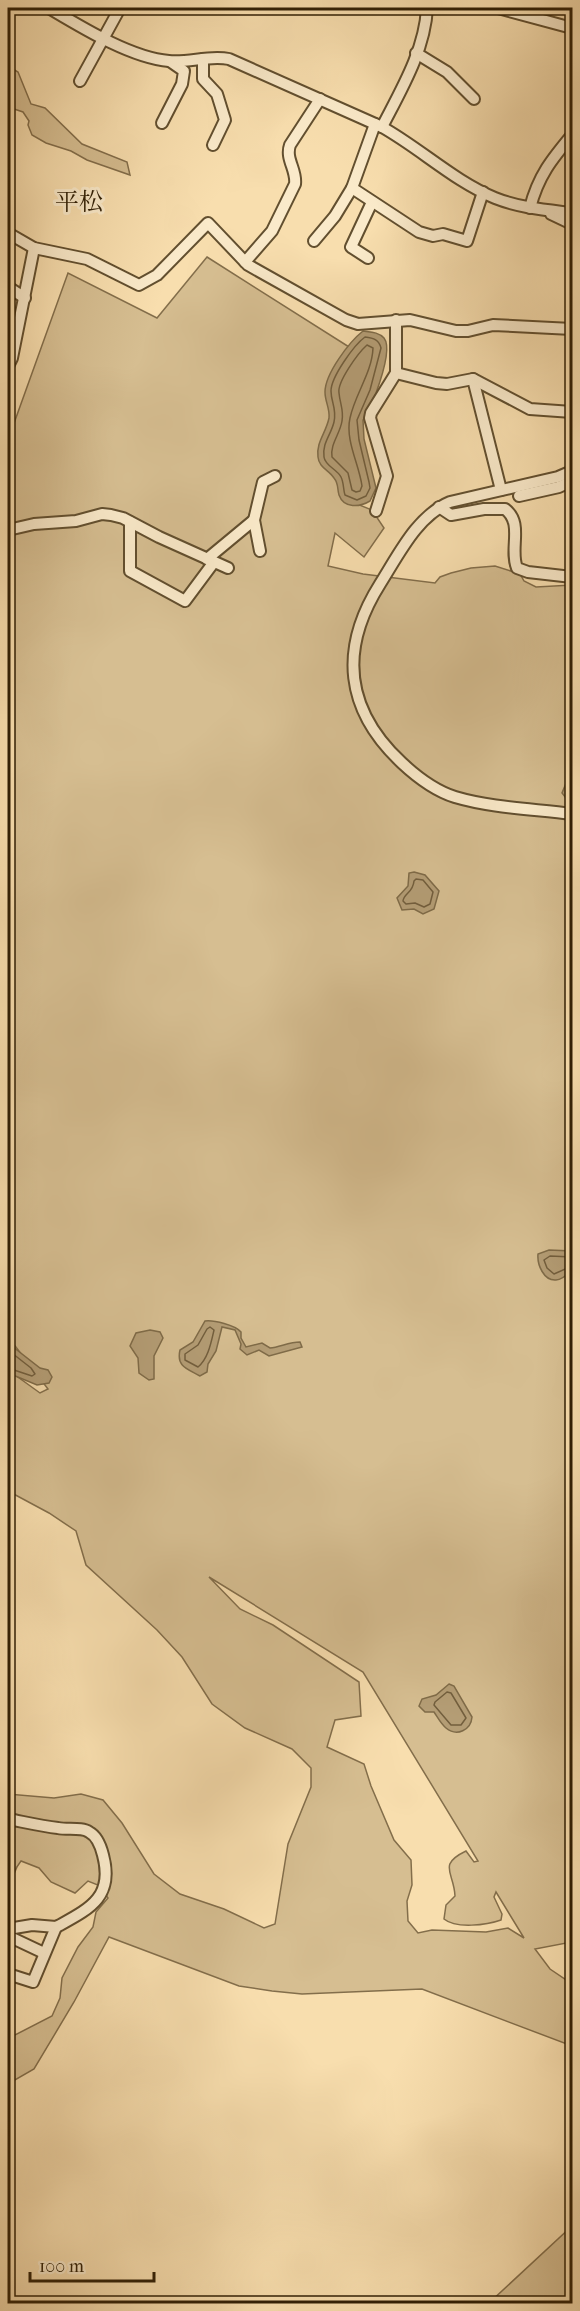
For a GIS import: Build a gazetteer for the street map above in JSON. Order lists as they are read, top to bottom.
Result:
{
  "districts": ["平松"],
  "scale_bar": "100 m"
}
